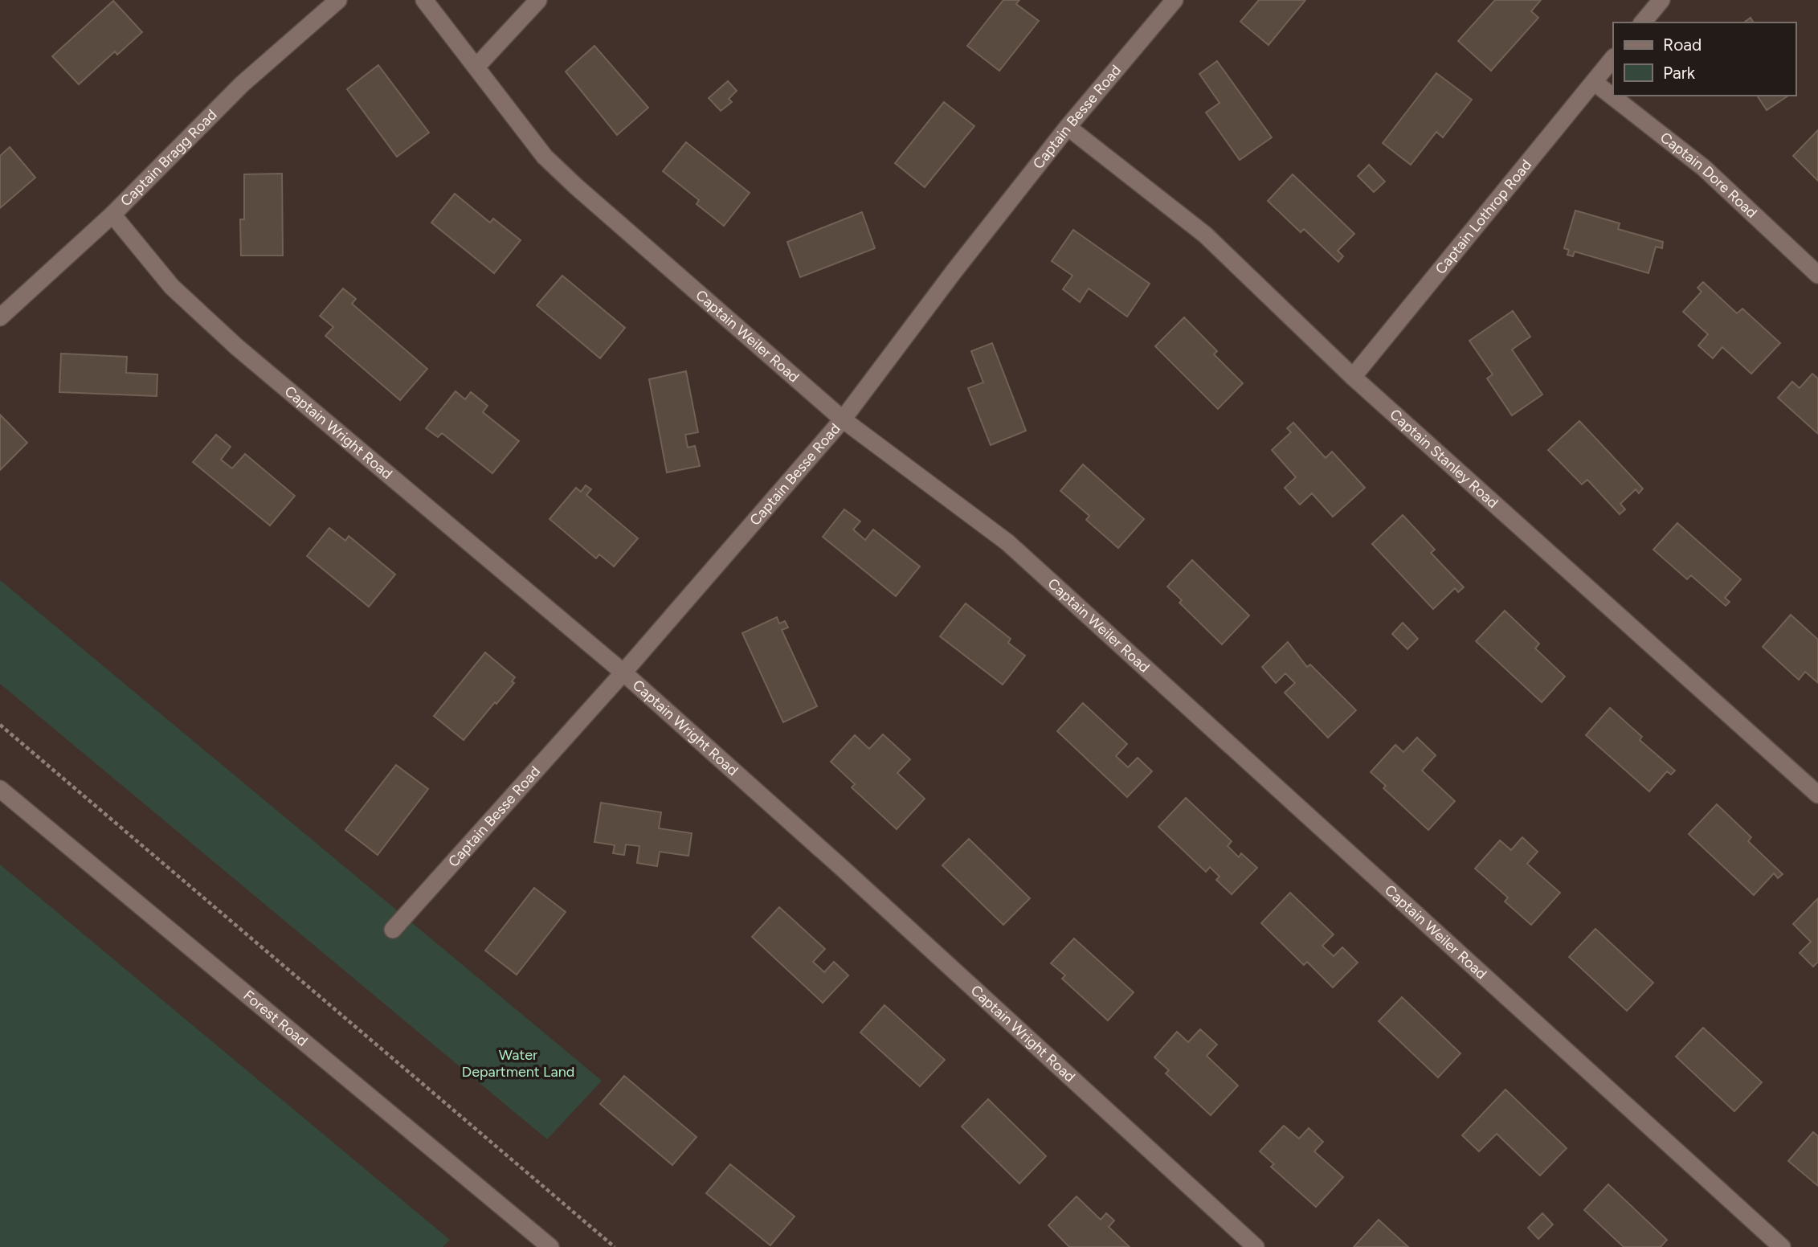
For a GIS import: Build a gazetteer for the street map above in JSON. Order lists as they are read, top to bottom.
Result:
{
  "streets": {
    "street": [
      "Captain Besse Road",
      "Captain Bragg Road",
      "Captain Dore Road",
      "Captain Lothrop Road",
      "Captain Weiler Road",
      "Captain Wright Road",
      "Captain Stanley Road",
      "Forest Road"
    ]
  },
  "crossings": [
    ["Captain Besse Road", "Captain Weiler Road"],
    ["Captain Besse Road", "Captain Wright Road"],
    ["Captain Besse Road", "Captain Stanley Road"],
    ["Captain Bragg Road", "Captain Wright Road"],
    ["Captain Dore Road", "Captain Lothrop Road"],
    ["Captain Lothrop Road", "Captain Stanley Road"]
  ],
  "parks": ["Water Department Land"],
  "legend": ["Road", "Park"]
}
